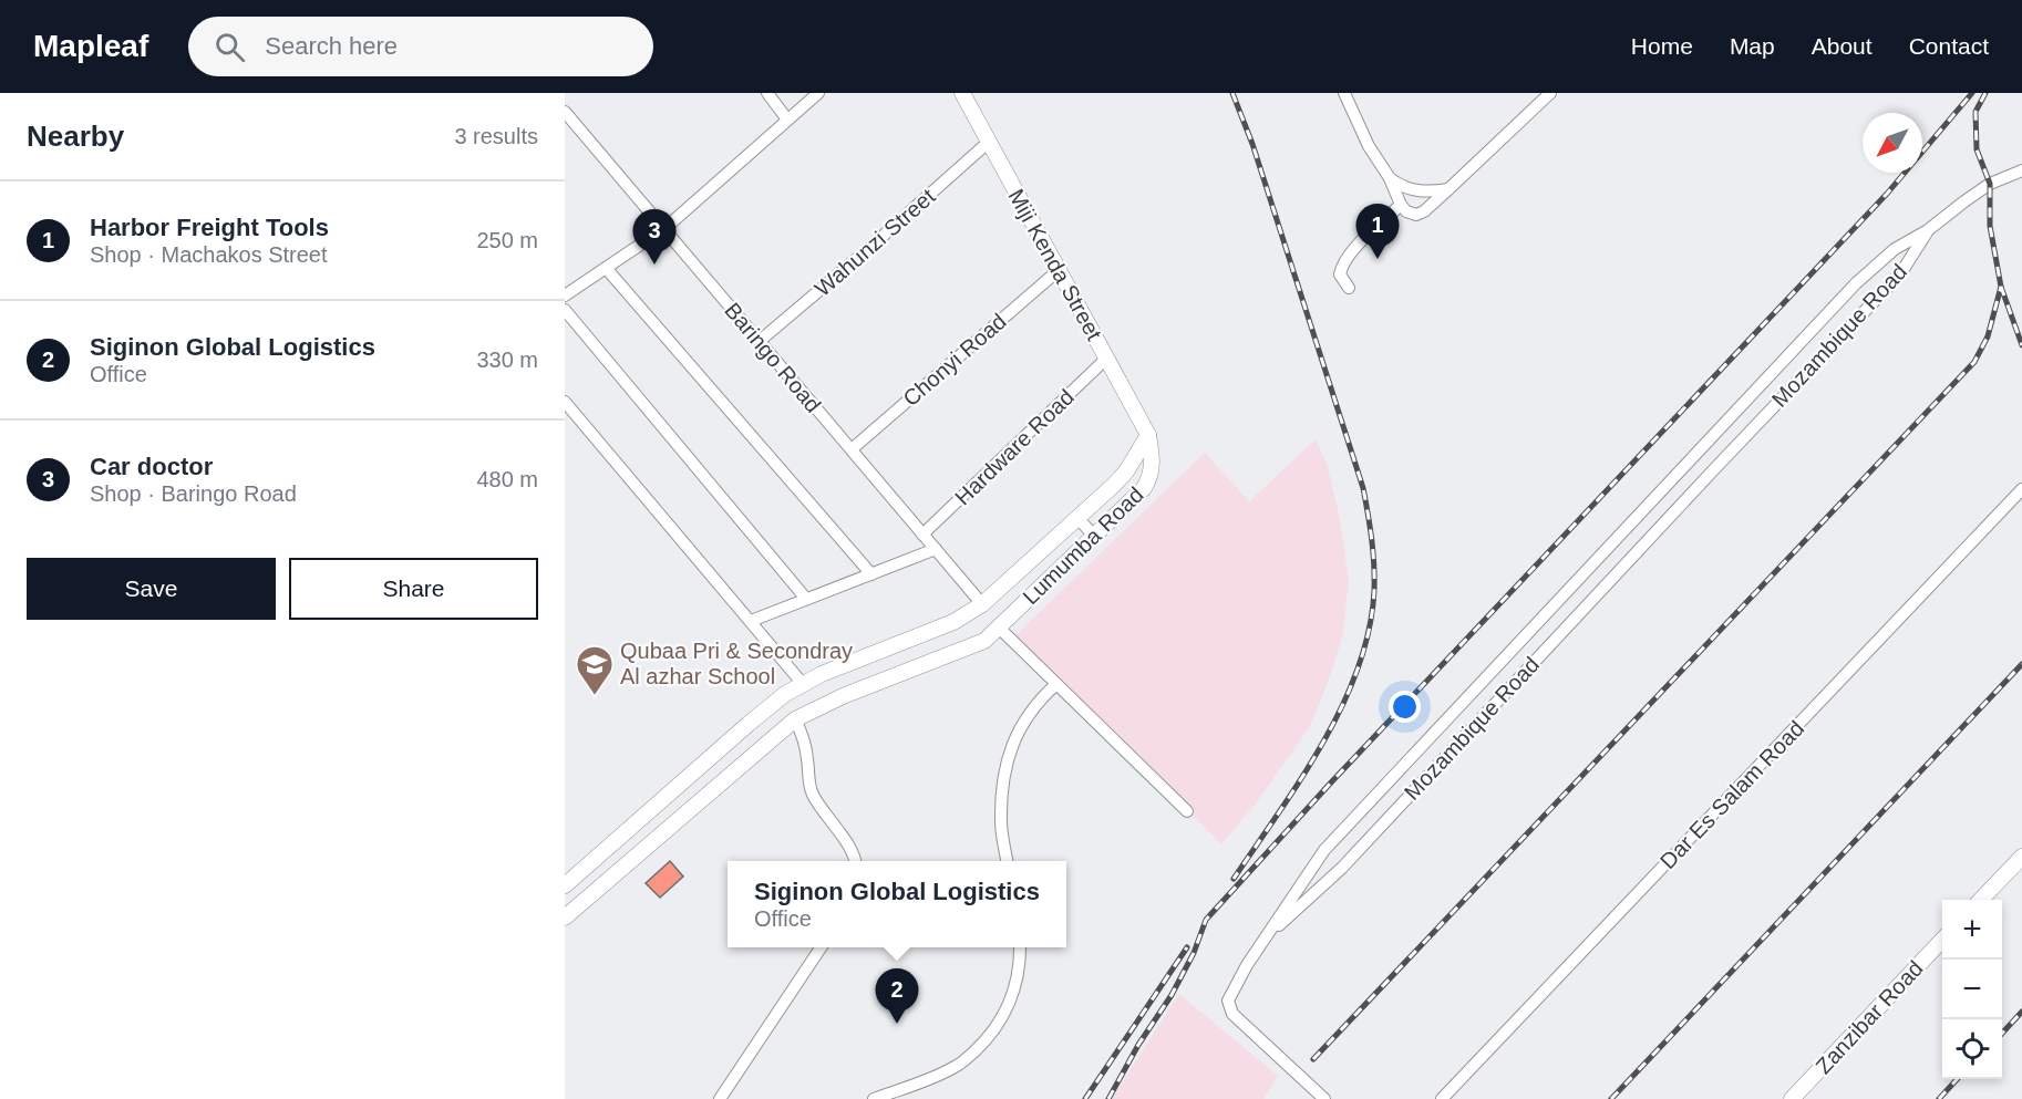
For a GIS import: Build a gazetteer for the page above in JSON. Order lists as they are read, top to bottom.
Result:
{
  "streets": {
    "main road": ["Miji Kenda Street", "Lumumba Road", "Zanzibar Road"],
    "street": [
      "Wahunzi Street",
      "Mozambique Road",
      "Baringo Road",
      "Chonyi Road",
      "Hardware Road",
      "Dar Es Salam Road"
    ]
  },
  "crossings": [
    ["Wahunzi Street", "Miji Kenda Street"],
    ["Wahunzi Street", "Baringo Road"],
    ["Miji Kenda Street", "Chonyi Road"],
    ["Miji Kenda Street", "Hardware Road"],
    ["Miji Kenda Street", "Lumumba Road"],
    ["Baringo Road", "Chonyi Road"],
    ["Baringo Road", "Hardware Road"],
    ["Baringo Road", "Lumumba Road"]
  ],
  "places": {
    "school or university": ["Qubaa Pri & Secondray Al azhar School"]
  },
  "north": "bottom left",
  "page": {
    "header": "Mapleaf",
    "search": "Search here",
    "nav": [
      "Home",
      "Map",
      "About",
      "Contact"
    ],
    "heading": ["Nearby", "3 results"],
    "list": [
      {
        "mark": "1",
        "name": "Harbor Freight Tools",
        "note": "Shop · Machakos Street",
        "value": "250 m"
      },
      {
        "mark": "2",
        "name": "Siginon Global Logistics",
        "note": "Office",
        "value": "330 m"
      },
      {
        "mark": "3",
        "name": "Car doctor",
        "note": "Shop · Baringo Road",
        "value": "480 m"
      }
    ],
    "pins": ["1", "3", "2"],
    "buttons": ["Save", "Share"],
    "popup": ["Siginon Global Logistics", "Office"],
    "map_buttons": ["+", "−"]
  }
}
